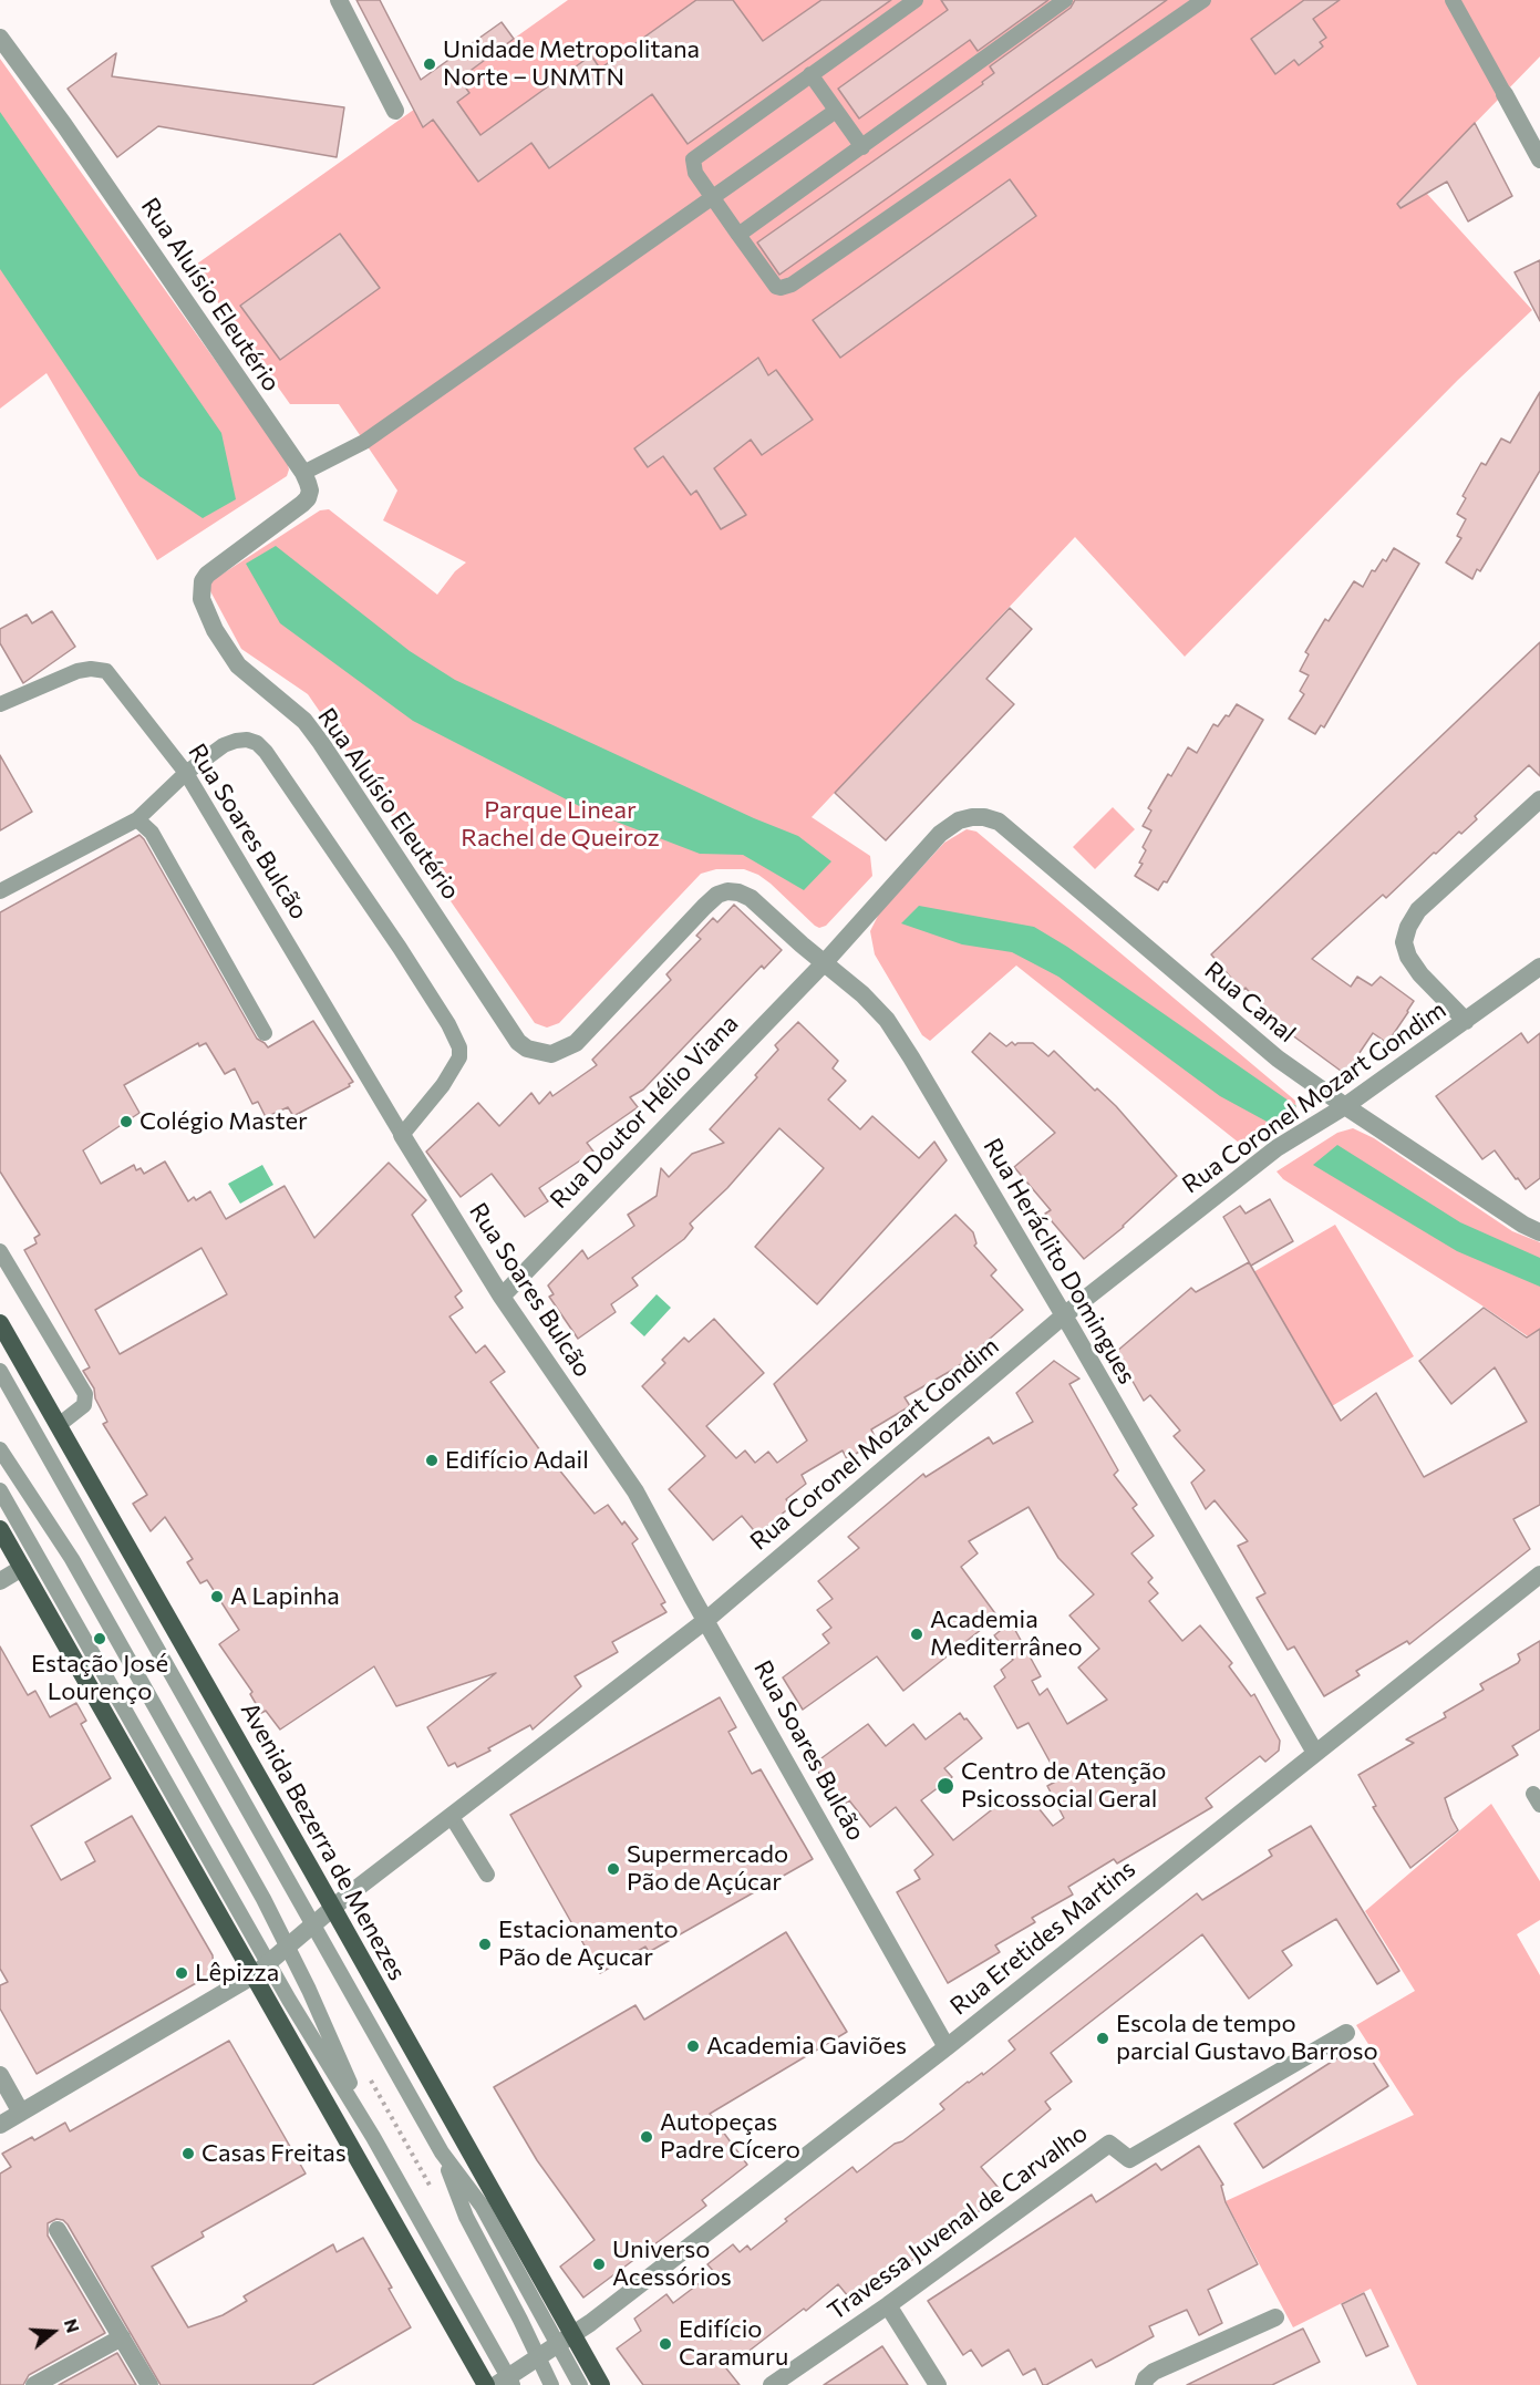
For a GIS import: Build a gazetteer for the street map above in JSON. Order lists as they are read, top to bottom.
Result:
{
  "streets": {
    "main road": ["Avenida Bezerra de Menezes"],
    "street": [
      "Rua Aluísio Eleutério",
      "Rua Soares Bulcão",
      "Rua Canal",
      "Rua Coronel Mozart Gondim",
      "Rua Doutor Hélio Viana",
      "Rua Heráclito Domingues",
      "Rua Eretides Martins",
      "Travessa Juvenal de Carvalho"
    ]
  },
  "crossings": [
    ["Rua Aluísio Eleutério", "Rua Canal"],
    ["Rua Aluísio Eleutério", "Rua Doutor Hélio Viana"],
    ["Rua Aluísio Eleutério", "Rua Heráclito Domingues"],
    ["Rua Soares Bulcão", "Rua Coronel Mozart Gondim"],
    ["Rua Soares Bulcão", "Rua Doutor Hélio Viana"],
    ["Rua Soares Bulcão", "Rua Eretides Martins"],
    ["Rua Canal", "Rua Coronel Mozart Gondim"],
    ["Rua Canal", "Rua Doutor Hélio Viana"],
    ["Rua Canal", "Rua Heráclito Domingues"],
    ["Rua Coronel Mozart Gondim", "Rua Heráclito Domingues"],
    ["Rua Coronel Mozart Gondim", "Avenida Bezerra de Menezes"],
    ["Rua Doutor Hélio Viana", "Rua Heráclito Domingues"],
    ["Rua Heráclito Domingues", "Rua Eretides Martins"],
    ["Avenida Bezerra de Menezes", "Rua Eretides Martins"]
  ],
  "parks": ["Parque Linear Rachel de Queiroz"],
  "places": [
    "Unidade Metropolitana Norte – UNMTN",
    "Colégio Master",
    "Edifício Adail",
    "A Lapinha",
    "Academia Mediterrâneo",
    "Estação José Lourenço",
    "Centro de Atenção Psicossocial Geral",
    "Supermercado Pão de Açúcar",
    "Estacionamento Pão de Açucar",
    "Lêpizza",
    "Escola de tempo parcial Gustavo Barroso",
    "Academia Gaviões",
    "Autopeças Padre Cícero",
    "Casas Freitas",
    "Universo Acessórios",
    "Edifício Caramuru"
  ],
  "north": "right"
}
